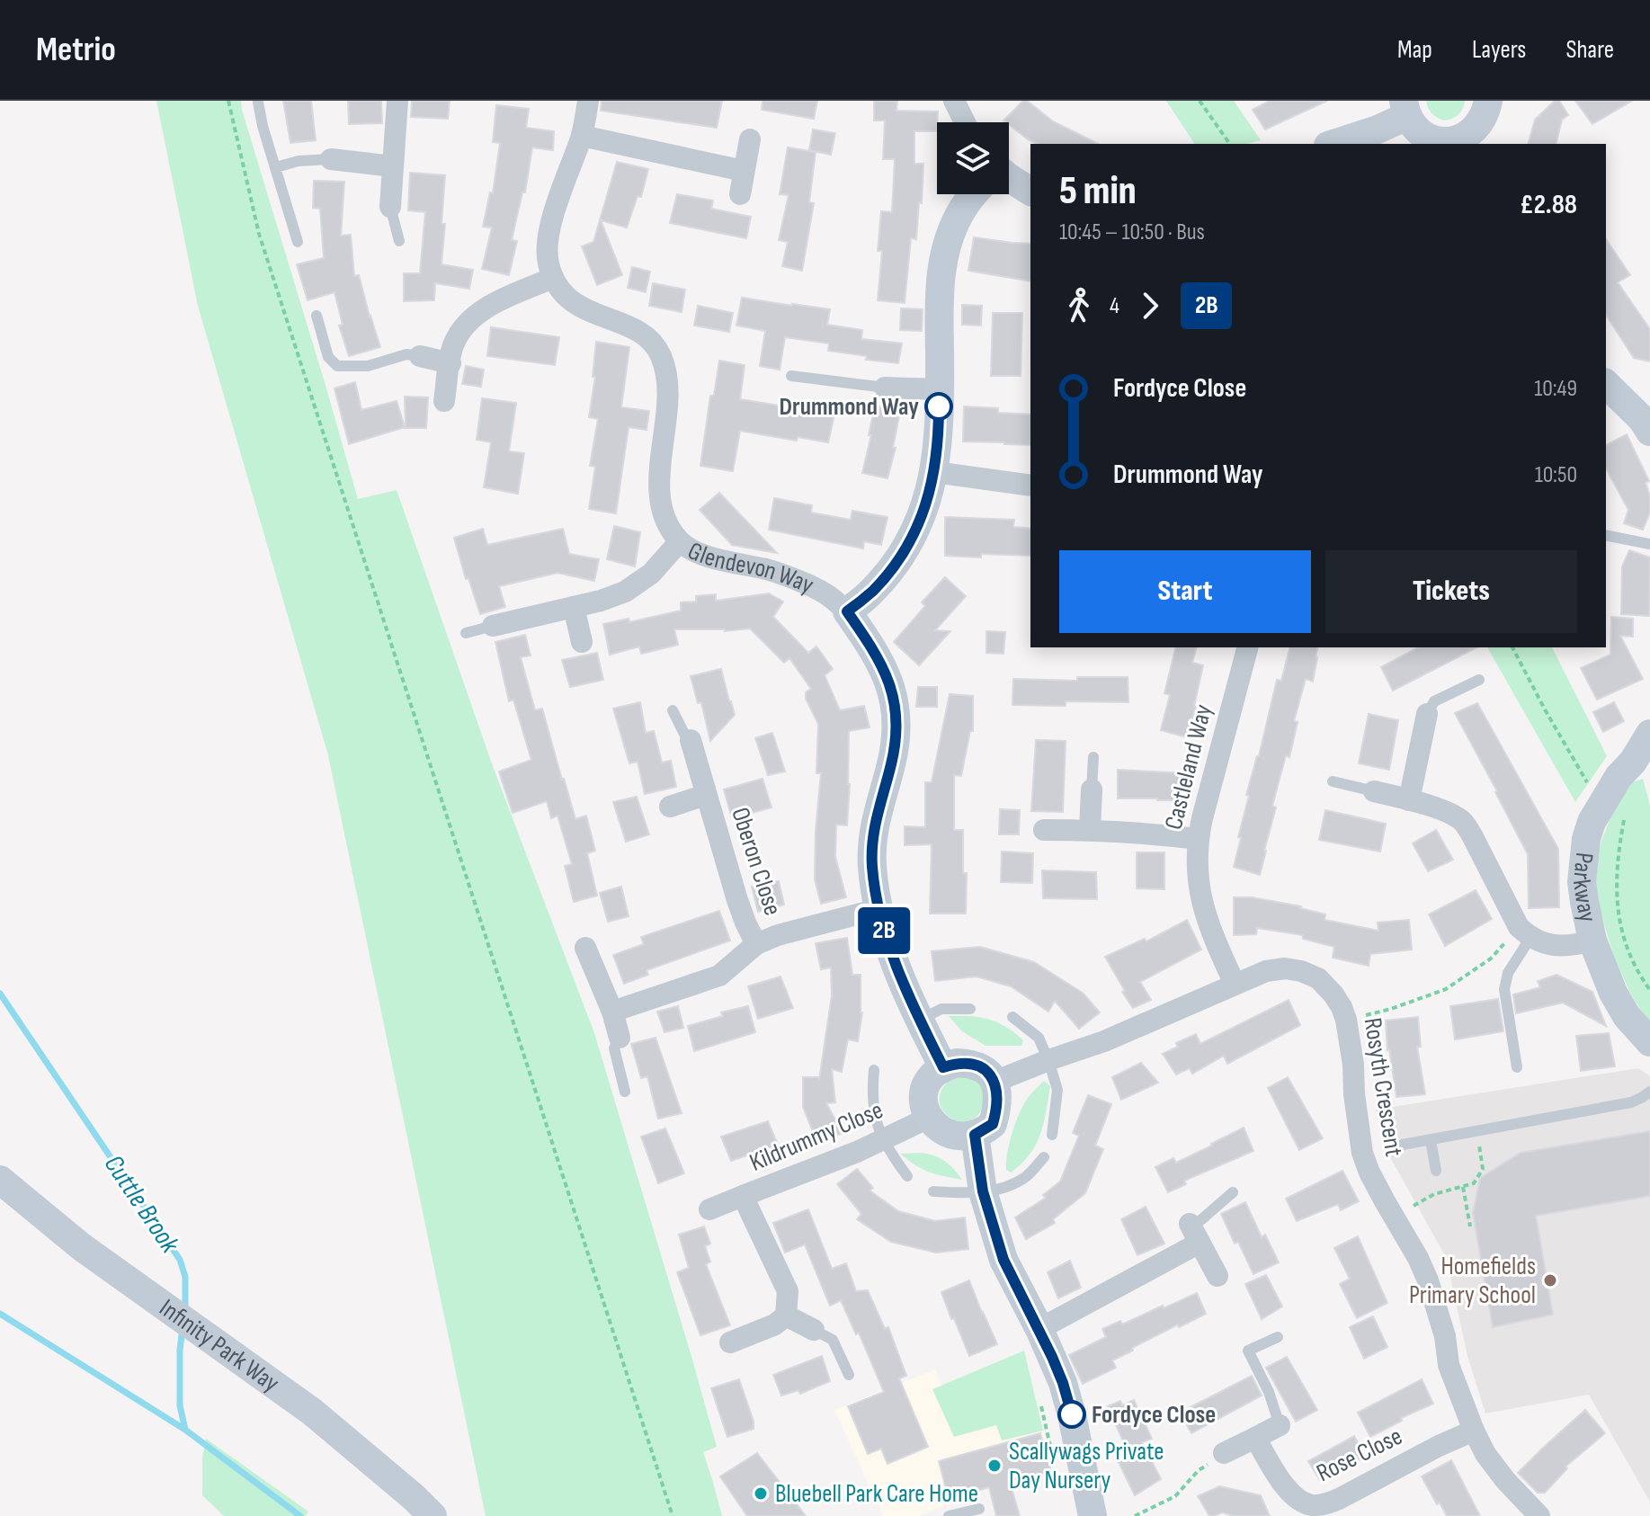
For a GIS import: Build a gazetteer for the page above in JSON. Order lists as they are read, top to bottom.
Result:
{
  "streets": {
    "street": [
      "Glendevon Way",
      "Castleland Way",
      "Oberon Close",
      "Parkway",
      "Rosyth Crescent",
      "Kildrummy Close",
      "Infinity Park Way",
      "Rose Close"
    ]
  },
  "crossings": [
    ["Glendevon Way", "Rosyth Crescent"],
    ["Glendevon Way", "Kildrummy Close"],
    ["Castleland Way", "Rosyth Crescent"],
    ["Rosyth Crescent", "Kildrummy Close"],
    ["Rosyth Crescent", "Rose Close"]
  ],
  "water": ["Cuttle Brook"],
  "places": [
    "Drummond Way",
    "Homefields Primary School",
    "Fordyce Close",
    "Scallywags Private Day Nursery",
    "Bluebell Park Care Home"
  ],
  "lines": ["bus line 2B"],
  "page": {
    "header": "Metrio",
    "nav": ["Map", "Layers", "Share"],
    "on_map": "2B",
    "heading": ["5 min", "10:45 – 10:50 · Bus", "£2.88"],
    "legs": ["4", "2B"],
    "list": [
      {
        "name": "Fordyce Close",
        "value": "10:49"
      },
      {
        "name": "Drummond Way",
        "value": "10:50"
      }
    ],
    "buttons": ["Start", "Tickets"]
  }
}
